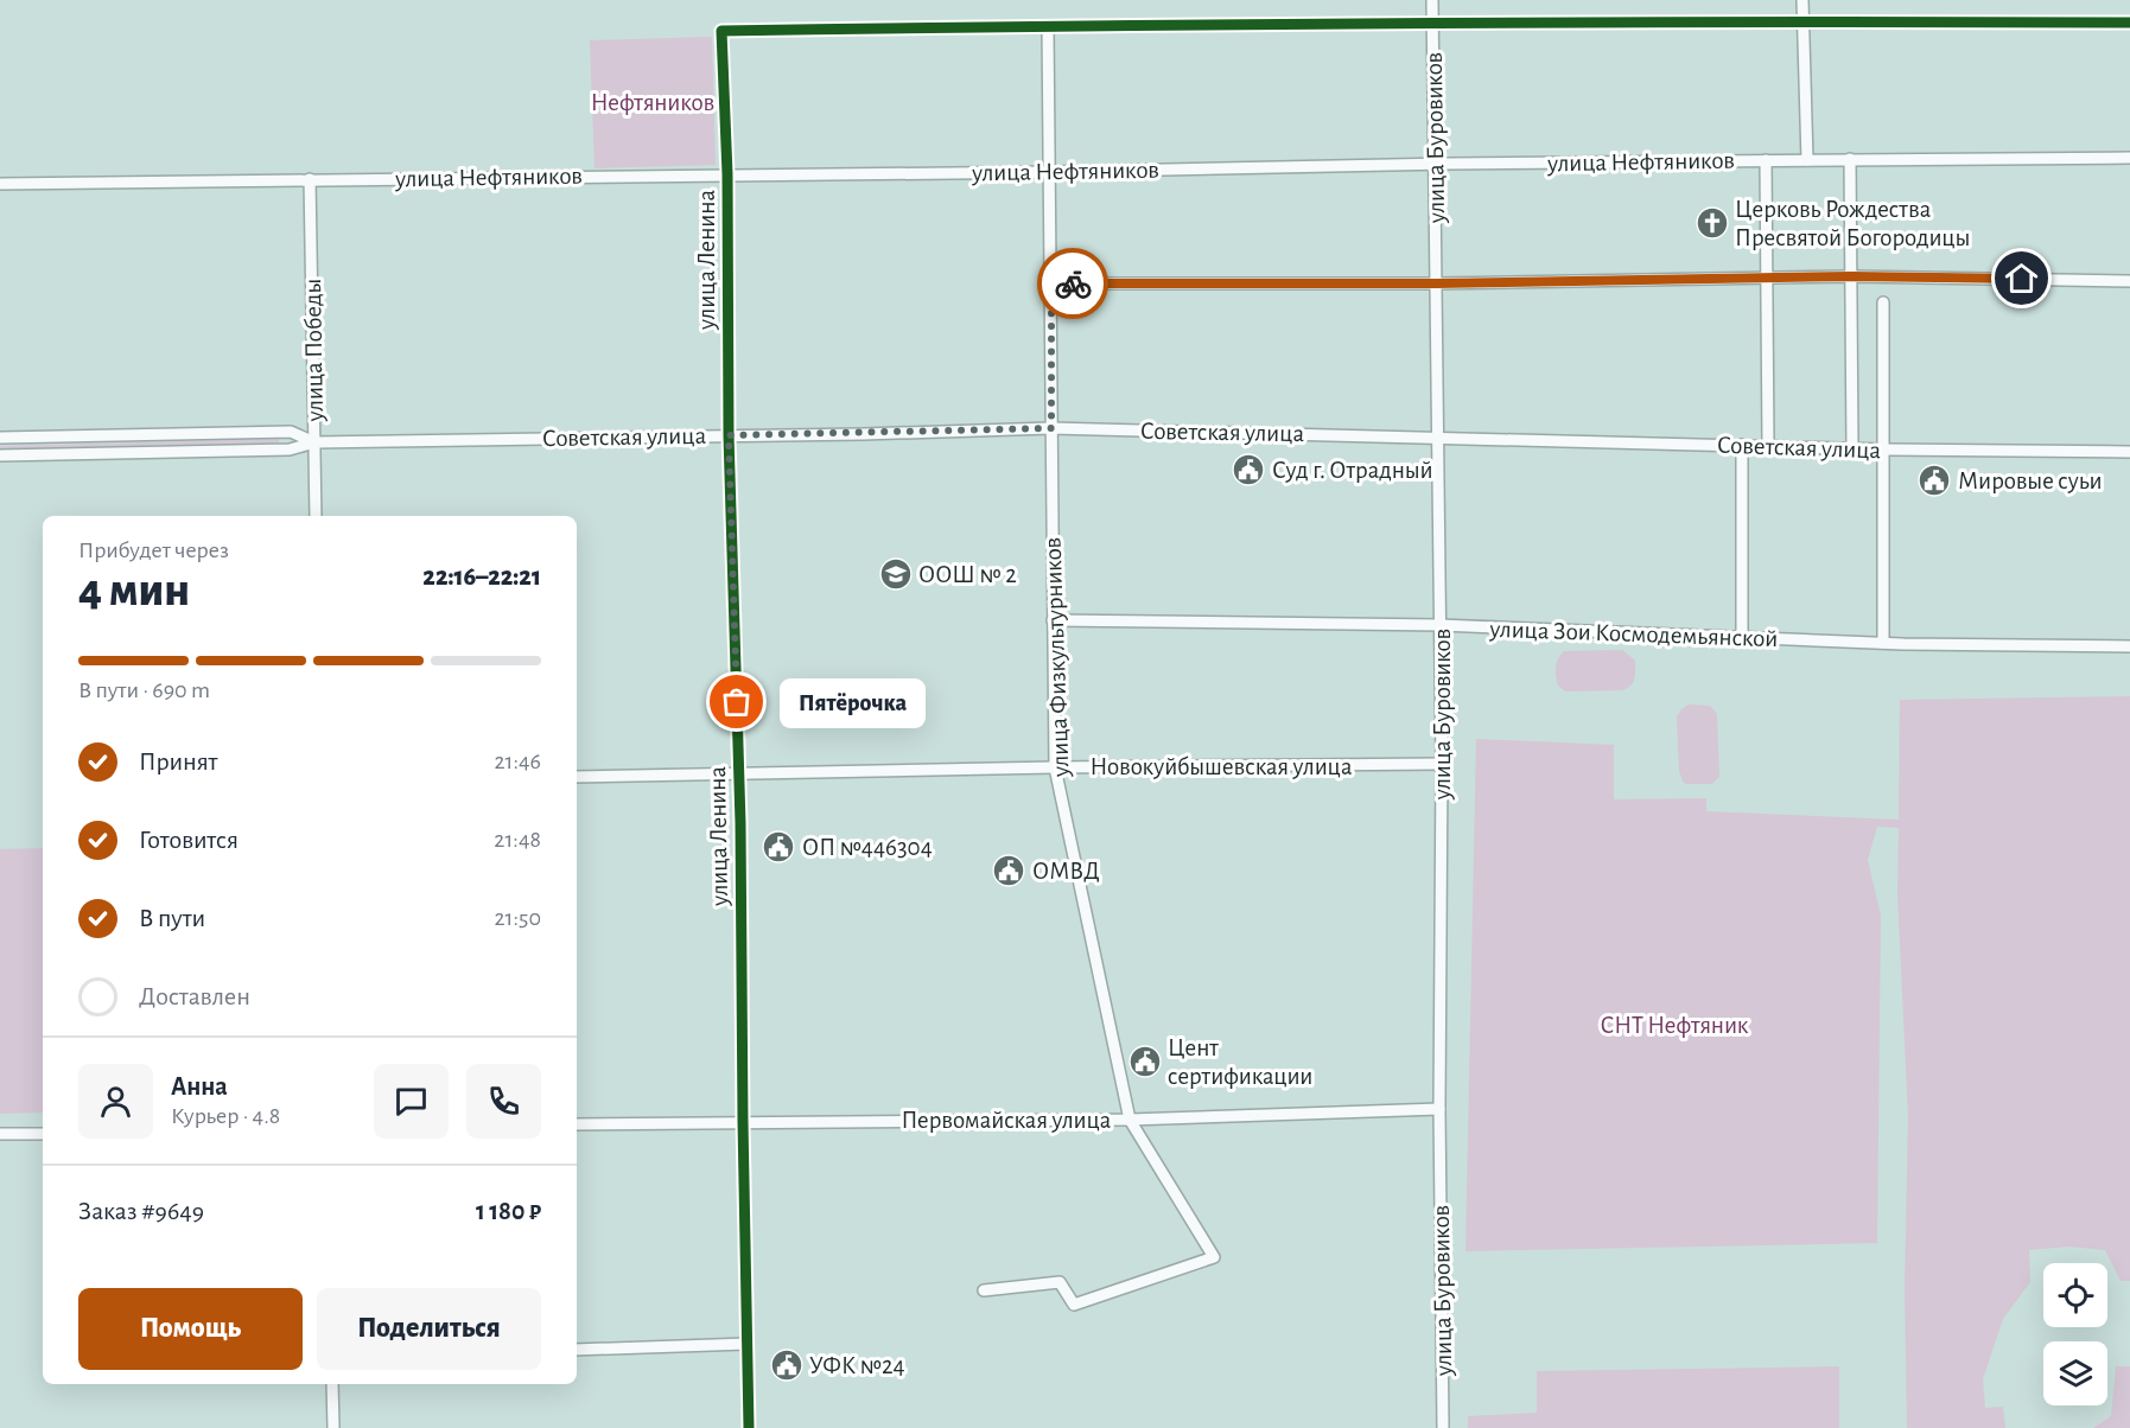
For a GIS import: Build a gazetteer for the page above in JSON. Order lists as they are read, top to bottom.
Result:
{
  "streets": {
    "street": [
      "улица Буровиков",
      "улица Нефтяников",
      "улица Ленина",
      "улица Победы",
      "Советская улица",
      "улица Зои Космодемьянской",
      "улица Физкультурников",
      "Новокуйбышевская улица",
      "Первомайская улица"
    ]
  },
  "crossings": [
    ["улица Буровиков", "улица Нефтяников"],
    ["улица Буровиков", "Советская улица"],
    ["улица Буровиков", "улица Зои Космодемьянской"],
    ["улица Буровиков", "Новокуйбышевская улица"],
    ["улица Буровиков", "Первомайская улица"],
    ["улица Нефтяников", "улица Ленина"],
    ["улица Нефтяников", "улица Победы"],
    ["улица Нефтяников", "улица Физкультурников"],
    ["улица Ленина", "Советская улица"],
    ["улица Ленина", "улица Физкультурников"],
    ["улица Ленина", "Новокуйбышевская улица"],
    ["улица Ленина", "Первомайская улица"],
    ["улица Победы", "Советская улица"],
    ["Советская улица", "улица Физкультурников"],
    ["улица Зои Космодемьянской", "улица Физкультурников"],
    ["улица Физкультурников", "Новокуйбышевская улица"],
    ["улица Физкультурников", "Первомайская улица"]
  ],
  "parks": ["Нефтяников", "СНТ Нефтяник"],
  "places": {
    "church": ["Церковь Рождества Пресвятой Богородицы"],
    "public building": [
      "Суд г. Отрадный",
      "Мировые суьи",
      "ОП №446304",
      "ОМВД",
      "Цент сертификации",
      "УФК №24"
    ],
    "school or university": ["ООШ № 2"],
    "other": ["Пятёрочка"]
  },
  "page": {
    "heading": ["4 мин", "Прибудет через", "22:16–22:21"],
    "panel": [
      "Анна",
      "Курьер · 4.8",
      "Заказ #9649",
      "1 180 ₽"
    ],
    "bar": "В пути · 690 m",
    "bubble": "Пятёрочка",
    "list": [
      ["Принят", "21:46"],
      ["Готовится", "21:48"],
      ["В пути", "21:50"],
      "Доставлен"
    ],
    "buttons": ["Помощь", "Поделиться"]
  }
}
